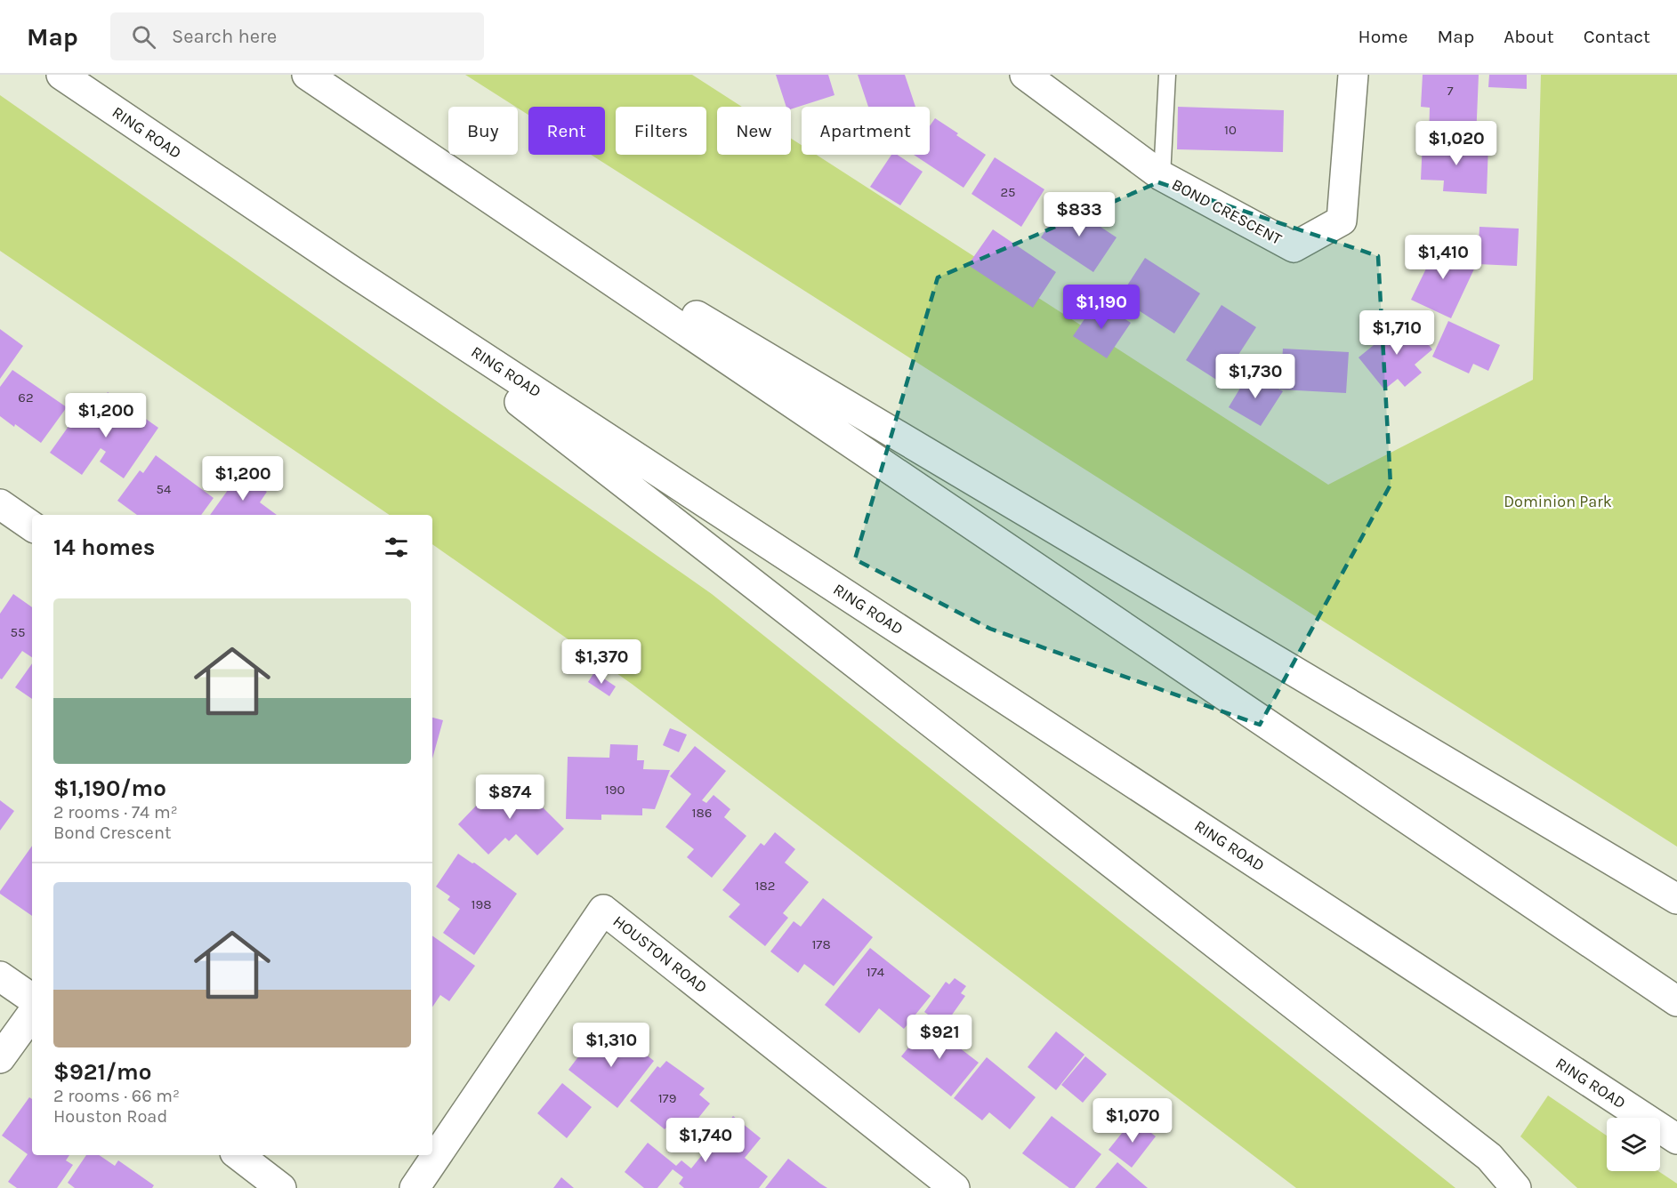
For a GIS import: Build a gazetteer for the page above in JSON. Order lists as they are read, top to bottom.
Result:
{
  "streets": {
    "main road": ["RING ROAD", "BOND CRESCENT", "HOUSTON ROAD"]
  },
  "parks": ["Dominion Park"],
  "house_numbers": [
    "7",
    "10",
    "25",
    "62",
    "54",
    "55",
    "190",
    "186",
    "182",
    "198",
    "178",
    "174",
    "179"
  ],
  "page": {
    "header": "Map",
    "search": "Search here",
    "nav": [
      "Home",
      "Map",
      "About",
      "Contact"
    ],
    "chip": [
      "Buy",
      "Rent",
      "Filters",
      "New",
      "Apartment"
    ],
    "price": [
      "$1,020",
      "$833",
      "$1,410",
      "$1,190",
      "$1,710",
      "$1,730",
      "$1,200",
      "$1,200",
      "$1,370",
      "$874",
      "$921",
      "$1,310",
      "$1,070",
      "$1,740"
    ],
    "heading": "14 homes",
    "list": [
      {
        "name": "$1,190/mo",
        "note": "2 rooms · 74 m² · Bond Crescent"
      },
      {
        "name": "$921/mo",
        "note": "2 rooms · 66 m² · Houston Road"
      }
    ]
  }
}
